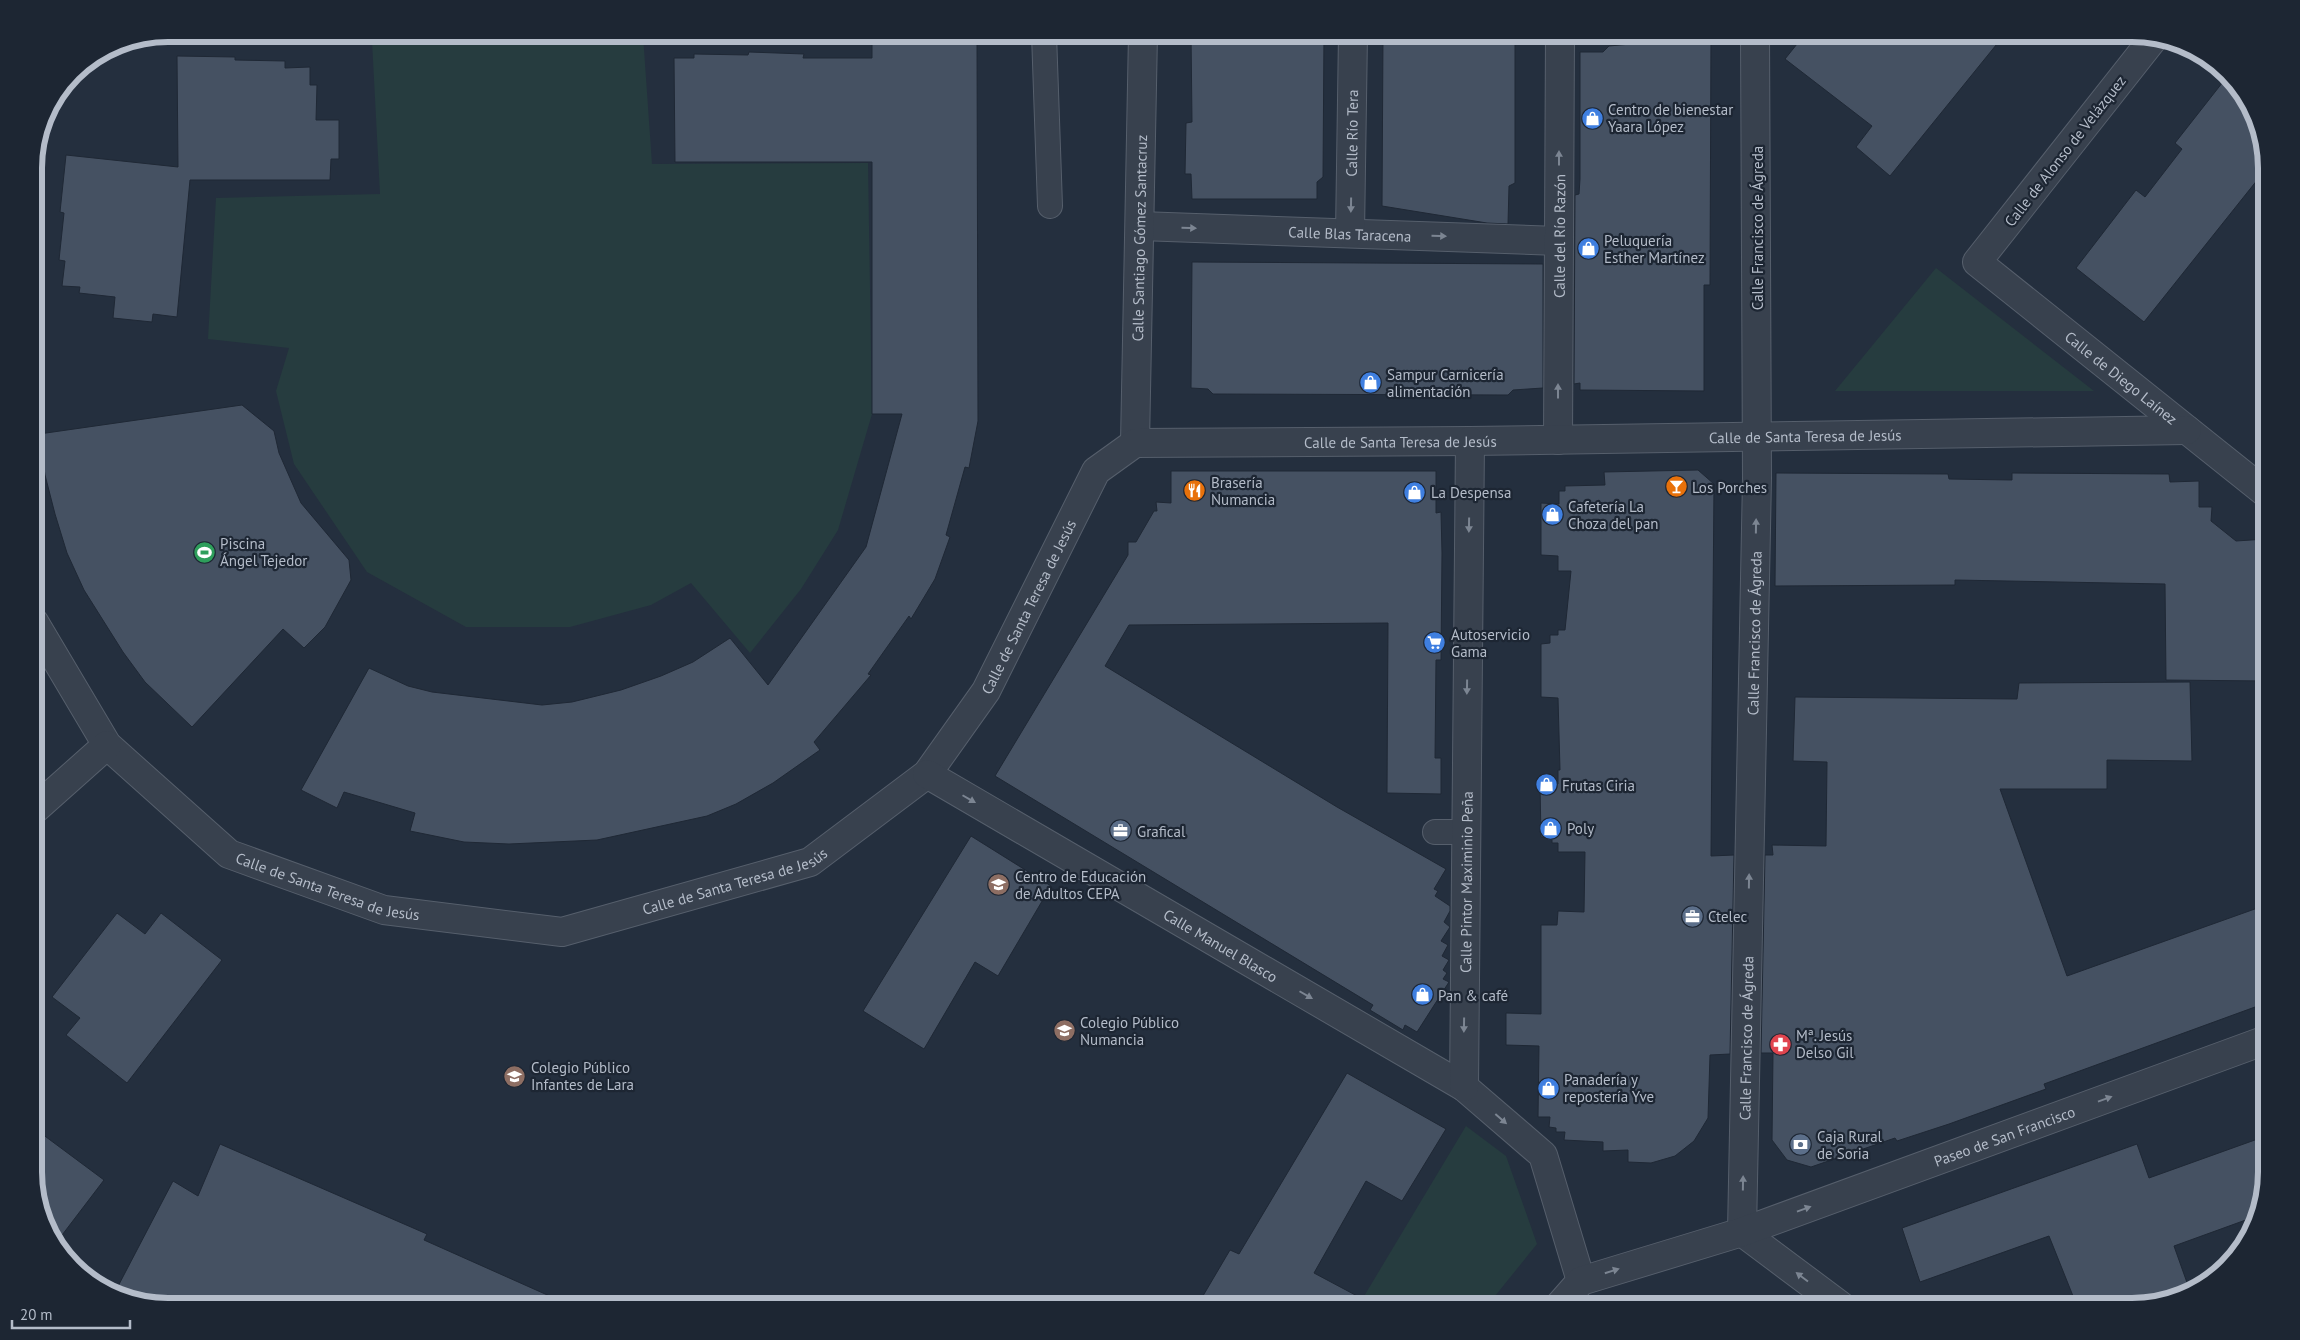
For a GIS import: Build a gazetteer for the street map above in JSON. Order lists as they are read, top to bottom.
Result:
{
  "streets": {
    "street": [
      "Calle Río Tera",
      "Calle de Alonso de Velázquez",
      "Calle Francisco de Ágreda",
      "Calle Blas Taracena",
      "Calle del Río Razón",
      "Calle Santiago Gómez Santacruz",
      "Calle de Diego Laínez",
      "Calle de Santa Teresa de Jesús",
      "Calle Pintor Maximinio Peña",
      "Calle Manuel Blasco",
      "Paseo de San Francisco"
    ]
  },
  "crossings": [
    ["Calle Río Tera", "Calle Blas Taracena"],
    ["Calle de Alonso de Velázquez", "Calle de Diego Laínez"],
    ["Calle Francisco de Ágreda", "Calle de Santa Teresa de Jesús"],
    ["Calle Francisco de Ágreda", "Paseo de San Francisco"],
    ["Calle Blas Taracena", "Calle del Río Razón"],
    ["Calle Blas Taracena", "Calle Santiago Gómez Santacruz"],
    ["Calle del Río Razón", "Calle de Santa Teresa de Jesús"],
    ["Calle Santiago Gómez Santacruz", "Calle de Santa Teresa de Jesús"],
    ["Calle de Diego Laínez", "Calle de Santa Teresa de Jesús"],
    ["Calle de Santa Teresa de Jesús", "Calle Pintor Maximinio Peña"],
    ["Calle de Santa Teresa de Jesús", "Calle Manuel Blasco"],
    ["Calle Pintor Maximinio Peña", "Calle Manuel Blasco"]
  ],
  "one_way": [
    "Calle Río Tera",
    "Calle Francisco de Ágreda",
    "Calle Blas Taracena",
    "Calle del Río Razón",
    "Calle Pintor Maximinio Peña",
    "Calle Manuel Blasco",
    "Paseo de San Francisco"
  ],
  "places": {
    "shop": [
      "Centro de bienestar Yaara López",
      "Peluquería Esther Martínez",
      "Sampur Carnicería alimentación",
      "La Despensa",
      "Cafetería La Choza del pan",
      "Frutas Ciria",
      "Poly",
      "Pan & café",
      "Panadería y repostería Yve"
    ],
    "bar": ["Los Porches"],
    "restaurant": ["Brasería Numancia"],
    "sports": ["Piscina Ángel Tejedor"],
    "supermarket": ["Autoservicio Gama"],
    "office": ["Grafical", "Ctelec"],
    "school or university": ["Centro de Educación de Adultos CEPA", "Colegio Público Numancia", "Colegio Público Infantes de Lara"],
    "pharmacy": ["Mª. Jesús Delso Gil"],
    "bank": ["Caja Rural de Soria"]
  },
  "scale_bar": "20 m"
}
